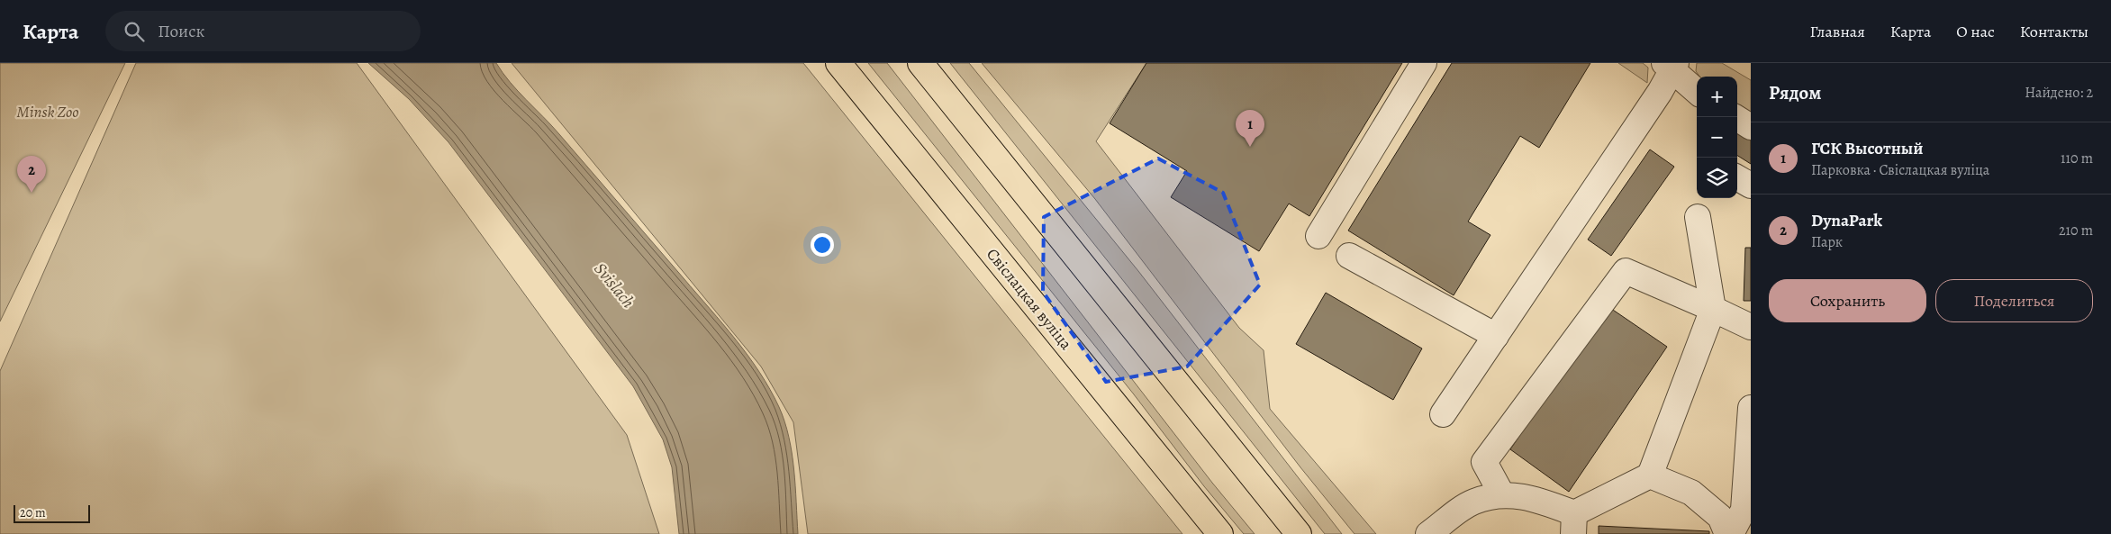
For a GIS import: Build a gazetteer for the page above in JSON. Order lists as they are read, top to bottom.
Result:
{
  "streets": {
    "main road": ["Свіслацкая вуліца"]
  },
  "water": ["Svislach"],
  "parks": ["Minsk Zoo"],
  "scale_bar": "20 m",
  "page": {
    "header": "Карта",
    "search": "Поиск",
    "nav": [
      "Главная",
      "Карта",
      "О нас",
      "Контакты"
    ],
    "heading": ["Рядом", "Найдено: 2"],
    "map_buttons": ["+", "−"],
    "pins": ["1", "2"],
    "list": [
      {
        "mark": "1",
        "name": "ГСК Высотный",
        "note": "Парковка · Свіслацкая вуліца",
        "value": "110 m"
      },
      {
        "mark": "2",
        "name": "DynaPark",
        "note": "Парк",
        "value": "210 m"
      }
    ],
    "buttons": ["Сохранить", "Поделиться"],
    "scale": "20 m"
  }
}
